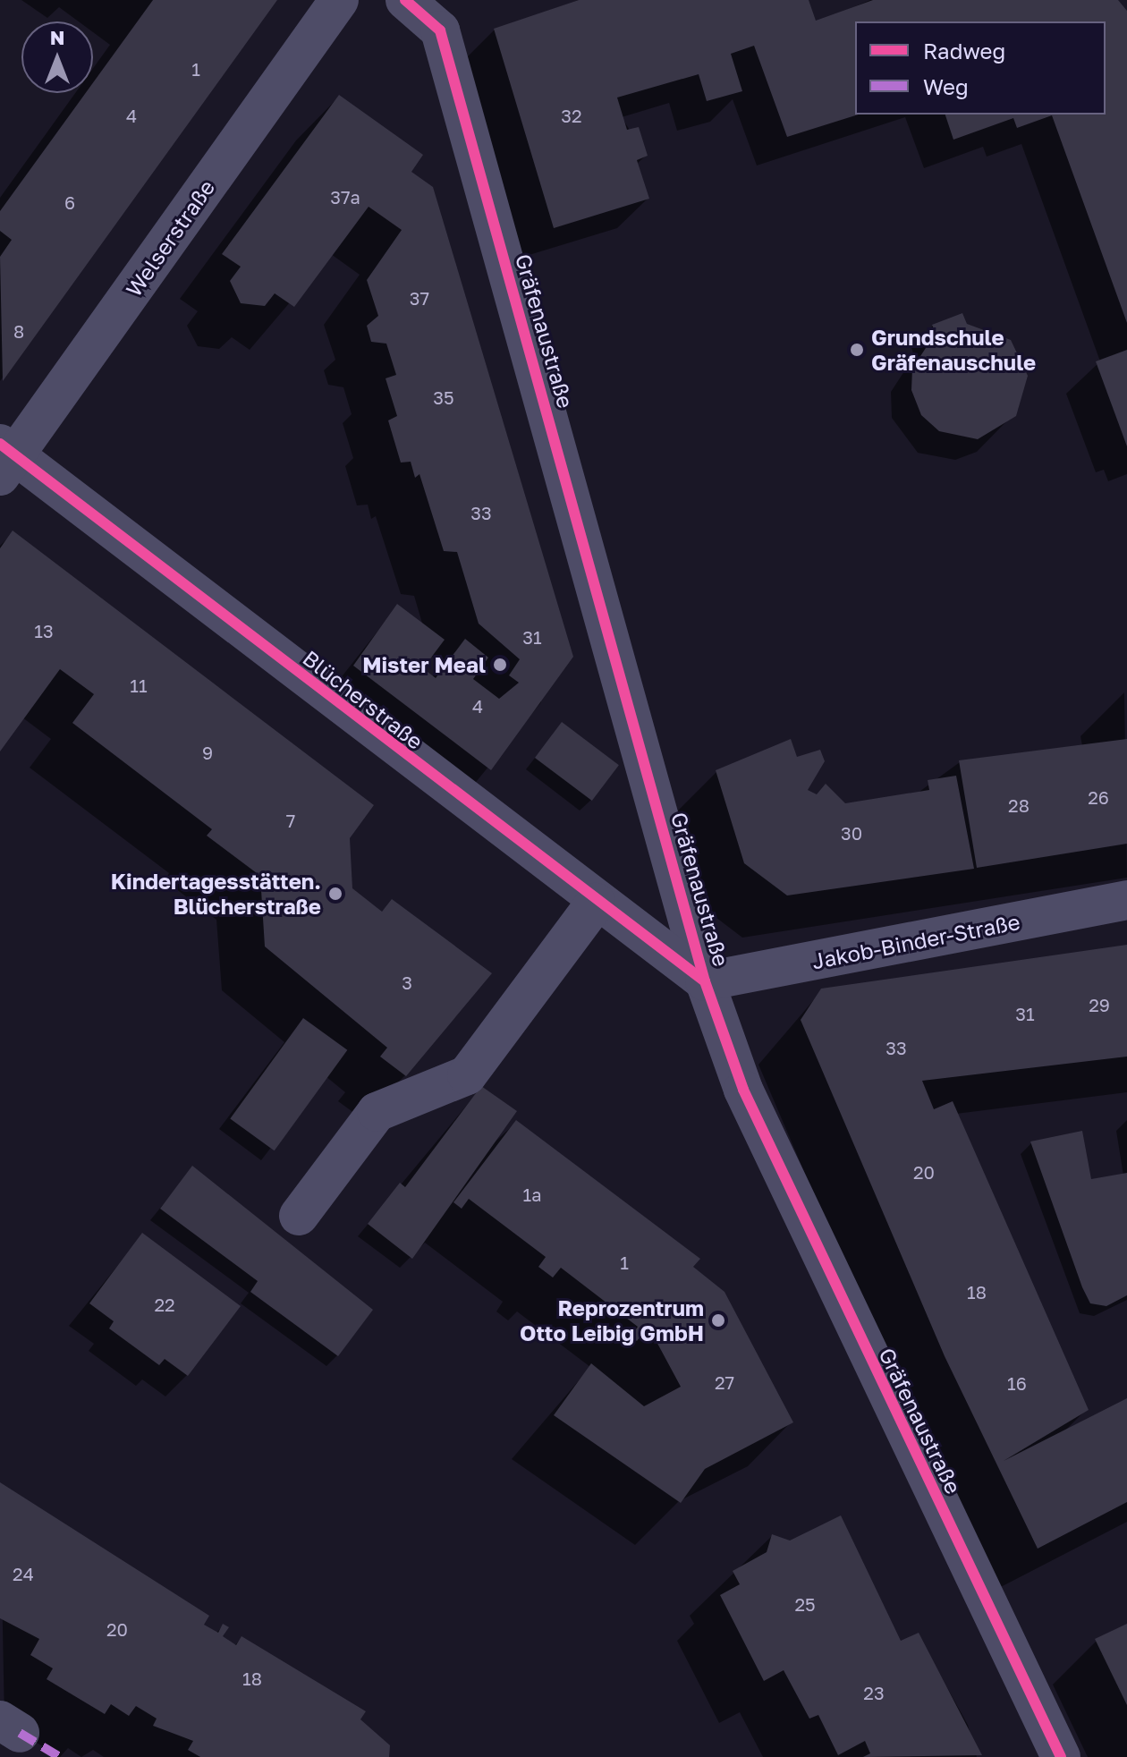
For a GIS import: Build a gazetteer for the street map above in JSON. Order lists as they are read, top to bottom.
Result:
{
  "streets": {
    "street": [
      "Welserstraße",
      "Gräfenaustraße",
      "Blücherstraße",
      "Jakob-Binder-Straße"
    ]
  },
  "crossings": [
    ["Welserstraße", "Blücherstraße"],
    ["Gräfenaustraße", "Blücherstraße"],
    ["Gräfenaustraße", "Jakob-Binder-Straße"],
    ["Blücherstraße", "Jakob-Binder-Straße"]
  ],
  "places": [
    "Grundschule Gräfenauschule",
    "Mister Meal",
    "Kindertagesstätten. Blücherstraße",
    "Reprozentrum Otto Leibig GmbH"
  ],
  "house_numbers": [
    "1",
    "4",
    "32",
    "37a",
    "6",
    "37",
    "8",
    "35",
    "33",
    "13",
    "31",
    "11",
    "4",
    "9",
    "26",
    "28",
    "7",
    "30",
    "3",
    "29",
    "31",
    "33",
    "20",
    "1a",
    "1",
    "18",
    "22",
    "27",
    "16",
    "24",
    "25",
    "20",
    "18",
    "23"
  ],
  "legend": ["Radweg", "Weg"],
  "north": "top"
}
